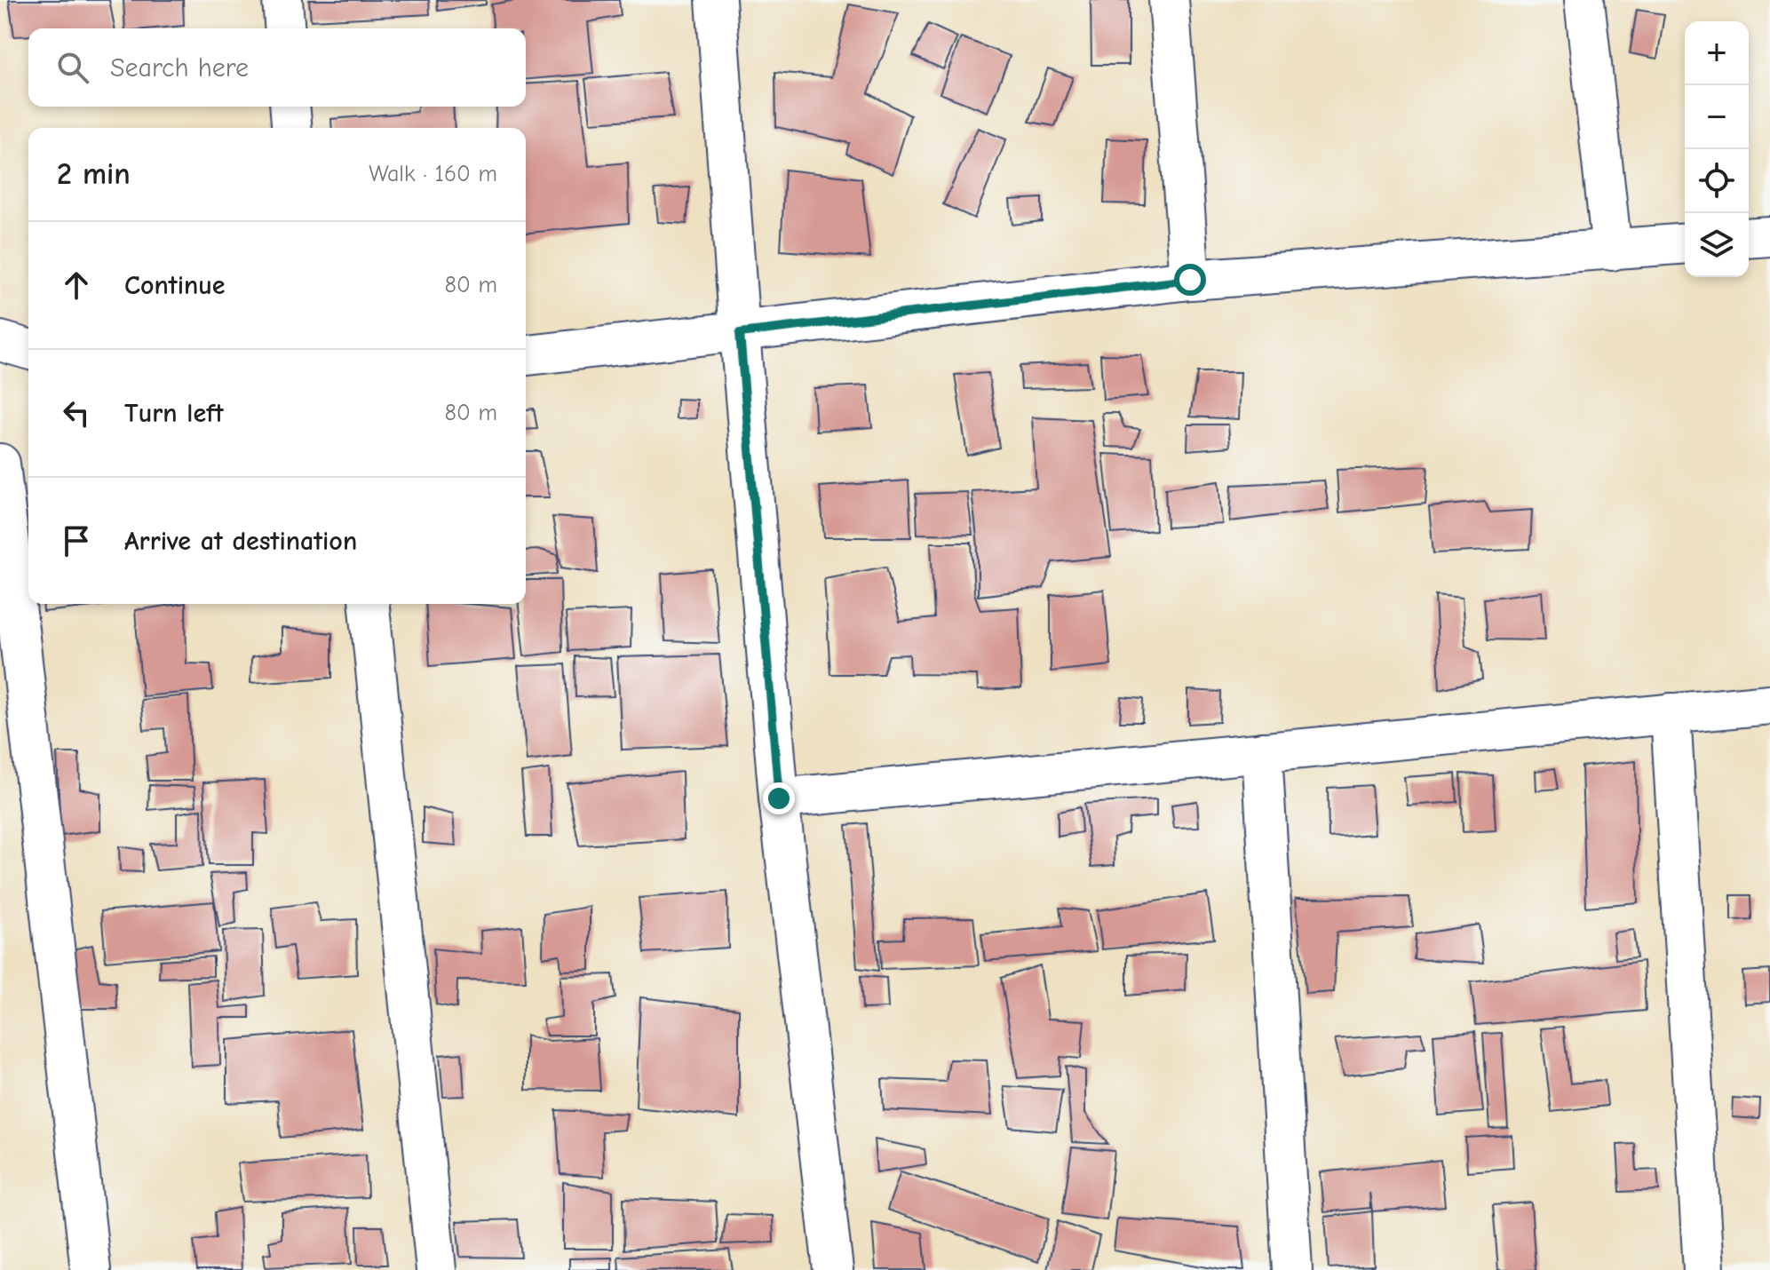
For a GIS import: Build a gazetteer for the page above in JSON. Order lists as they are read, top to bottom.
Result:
{
  "page": {
    "map_buttons": ["+", "−"],
    "search": "Search here",
    "heading": ["2 min", "Walk · 160 m"],
    "list": [
      ["Continue", "80 m"],
      ["Turn left", "80 m"],
      "Arrive at destination"
    ]
  }
}
